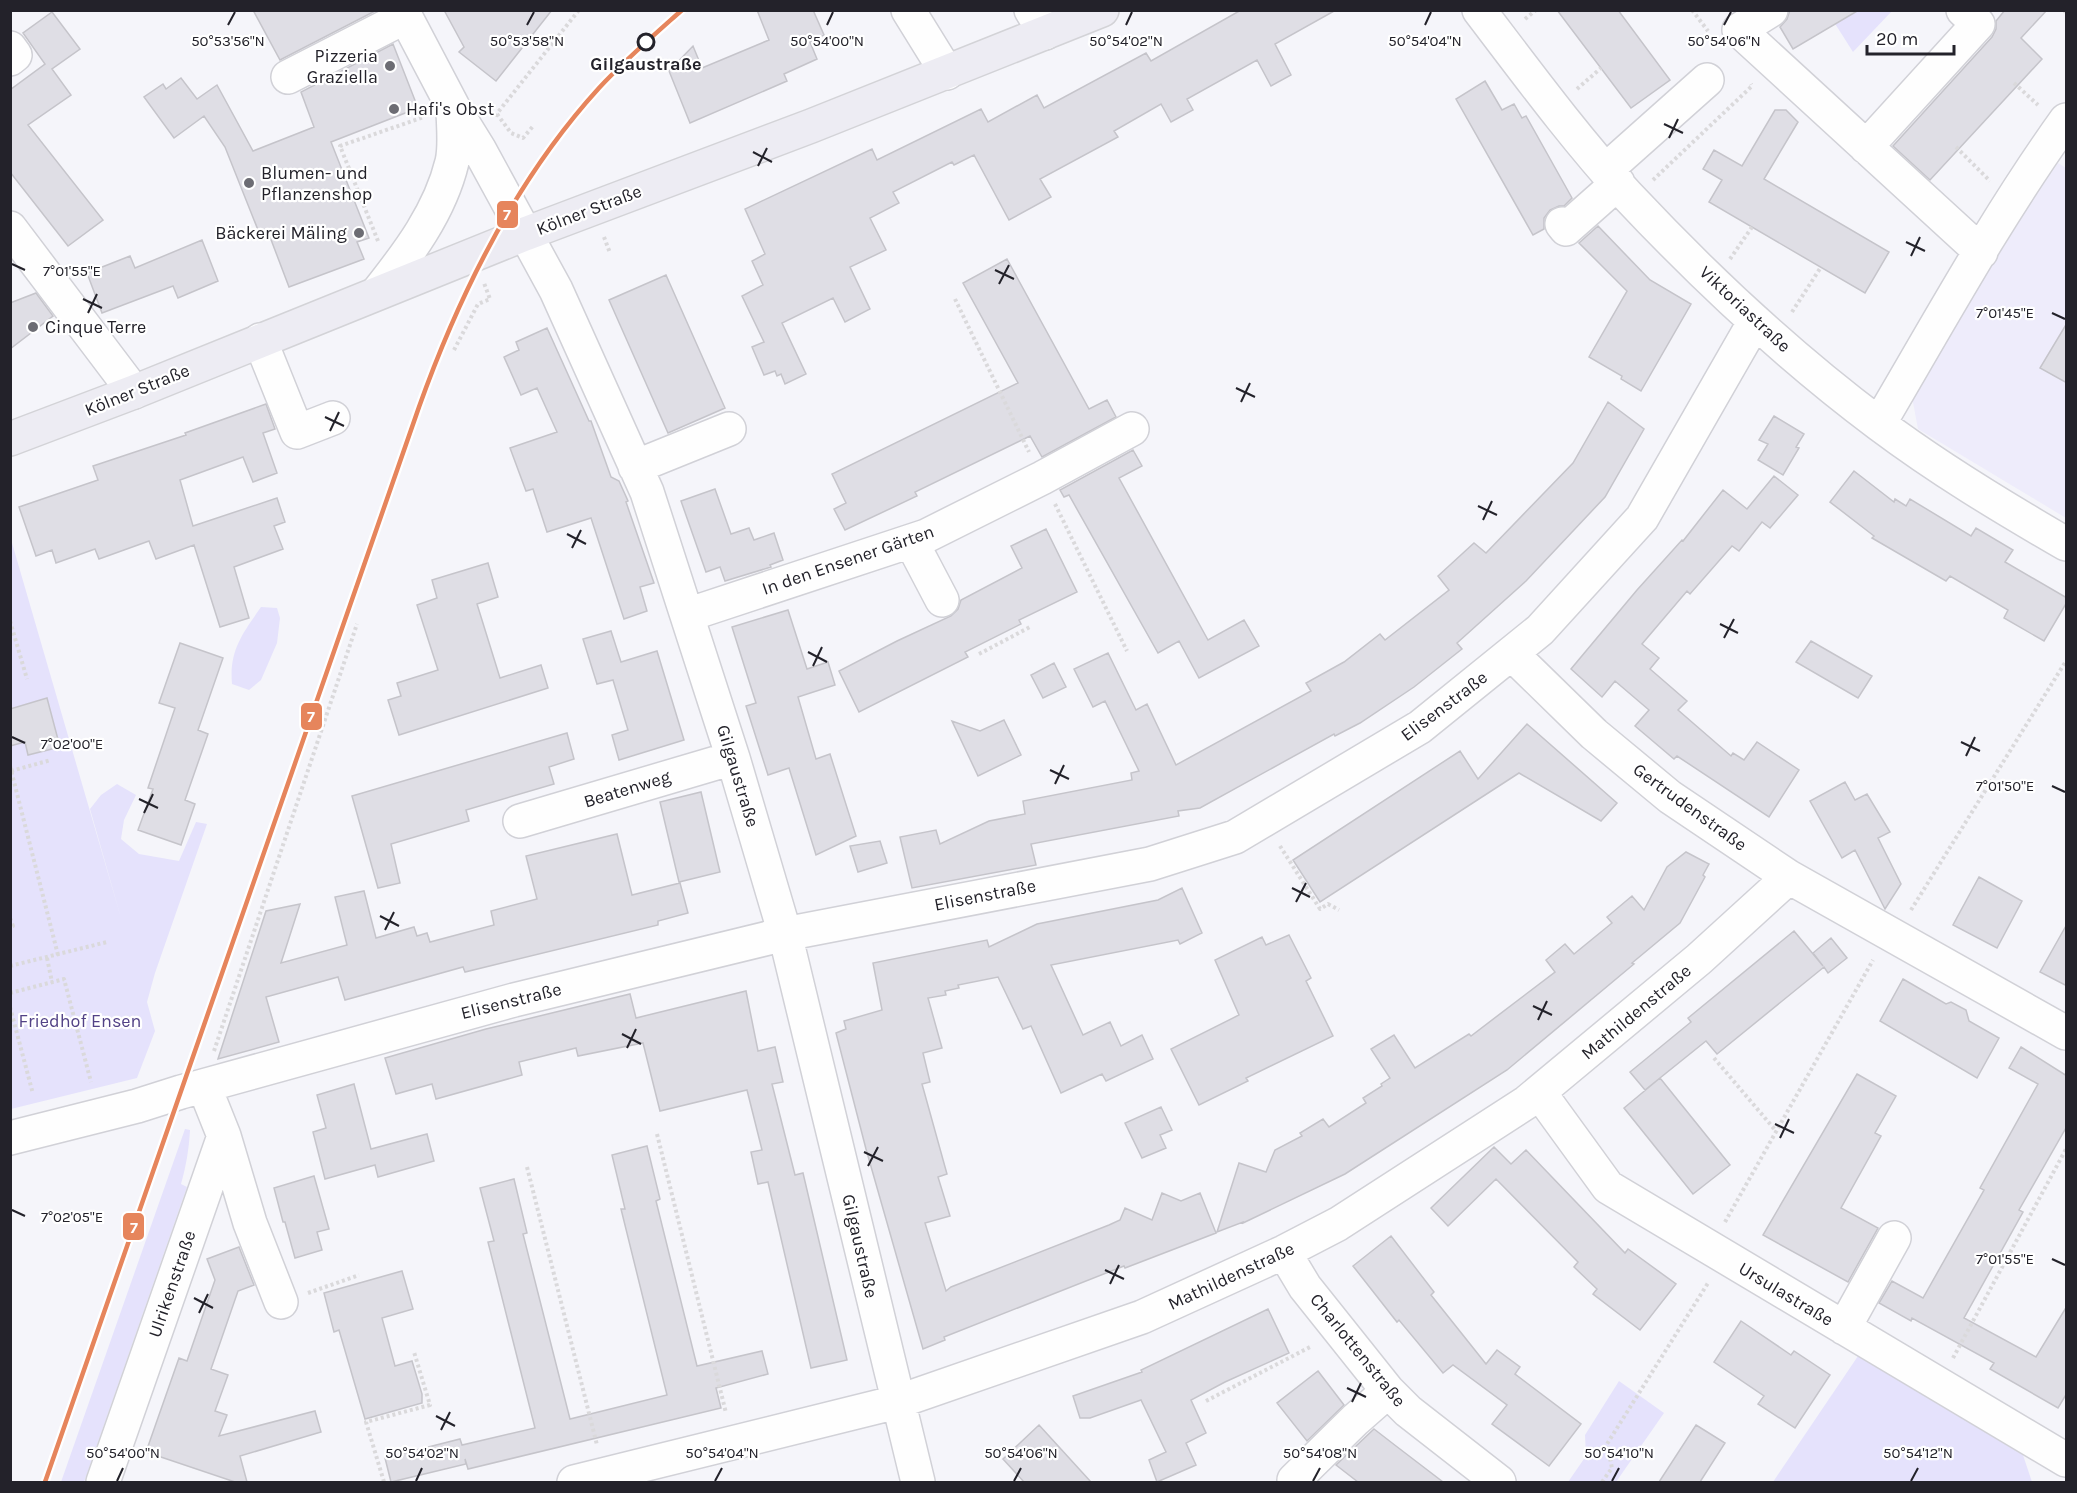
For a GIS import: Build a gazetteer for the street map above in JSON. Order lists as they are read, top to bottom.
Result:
{
  "streets": {
    "main road": ["Kölner Straße"],
    "street": [
      "Viktoriastraße",
      "In den Ensener Gärten",
      "Elisenstraße",
      "Gilgaustraße",
      "Beatenweg",
      "Gertrudenstraße",
      "Mathildenstraße",
      "Ulrikenstraße",
      "Ursulastraße",
      "Charlottenstraße"
    ]
  },
  "crossings": [
    ["Kölner Straße", "Gilgaustraße"],
    ["Viktoriastraße", "Elisenstraße"],
    ["In den Ensener Gärten", "Gilgaustraße"],
    ["Elisenstraße", "Gilgaustraße"],
    ["Elisenstraße", "Gertrudenstraße"],
    ["Gilgaustraße", "Beatenweg"],
    ["Gilgaustraße", "Mathildenstraße"],
    ["Gertrudenstraße", "Mathildenstraße"],
    ["Mathildenstraße", "Ursulastraße"],
    ["Mathildenstraße", "Charlottenstraße"]
  ],
  "parks": ["Friedhof Ensen"],
  "places": [
    "Gilgaustraße",
    "Pizzeria Graziella",
    "Hafi's Obst",
    "Blumen- und Pflanzenshop",
    "Bäckerei Mäling",
    "Cinque Terre"
  ],
  "lines": ["transit line 7"],
  "scale_bar": "20 m",
  "coordinates": [
    "50°53'56\"N",
    "50°53'58\"N",
    "50°54'00\"N",
    "50°54'02\"N",
    "50°54'04\"N",
    "50°54'06\"N",
    "7°01'55\"E",
    "7°01'45\"E",
    "7°02'00\"E",
    "7°01'50\"E",
    "7°02'05\"E",
    "50°54'08\"N",
    "50°54'10\"N",
    "50°54'12\"N"
  ]
}
